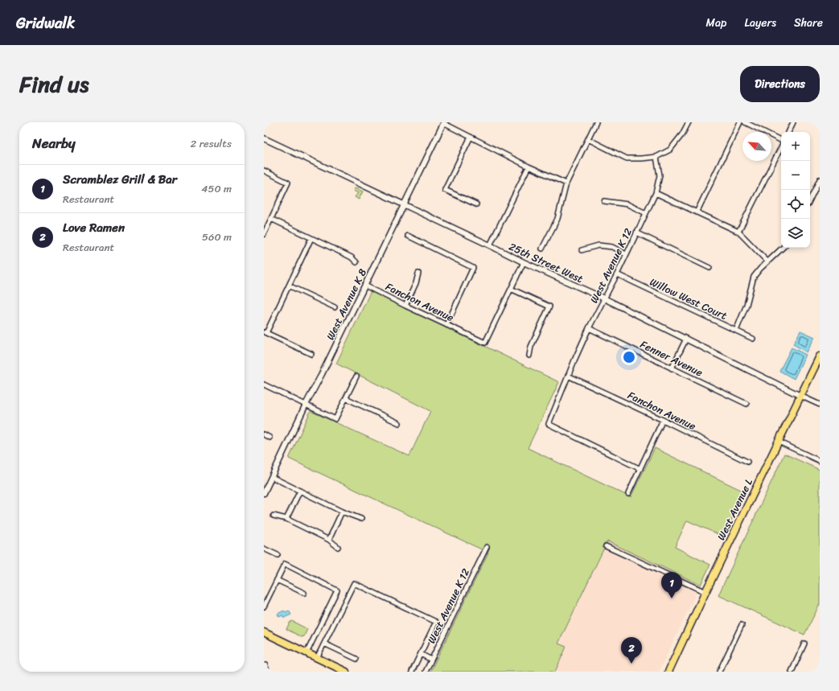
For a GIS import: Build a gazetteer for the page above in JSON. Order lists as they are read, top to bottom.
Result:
{
  "streets": {
    "main road": ["West Avenue L"],
    "street": [
      "25th Street West",
      "West Avenue K 12",
      "Willow West Court",
      "Fanchon Avenue",
      "West Avenue K 8",
      "Fenner Avenue"
    ]
  },
  "crossings": [
    ["25th Street West", "West Avenue K 12"],
    ["25th Street West", "West Avenue K 8"],
    ["25th Street West", "West Avenue L"],
    ["West Avenue K 12", "Willow West Court"],
    ["West Avenue K 12", "Fanchon Avenue"],
    ["West Avenue K 12", "Fenner Avenue"],
    ["Fanchon Avenue", "West Avenue K 8"]
  ],
  "north": "top left",
  "page": {
    "header": "Gridwalk",
    "nav": ["Map", "Layers", "Share"],
    "title": "Find us",
    "buttons": "Directions",
    "heading": ["Nearby", "2 results"],
    "map_buttons": ["+", "−"],
    "list": [
      {
        "mark": "1",
        "name": "Scramblez Grill & Bar",
        "note": "Restaurant",
        "value": "450 m"
      },
      {
        "mark": "2",
        "name": "Love Ramen",
        "note": "Restaurant",
        "value": "560 m"
      }
    ],
    "pins": ["1", "2"]
  }
}
